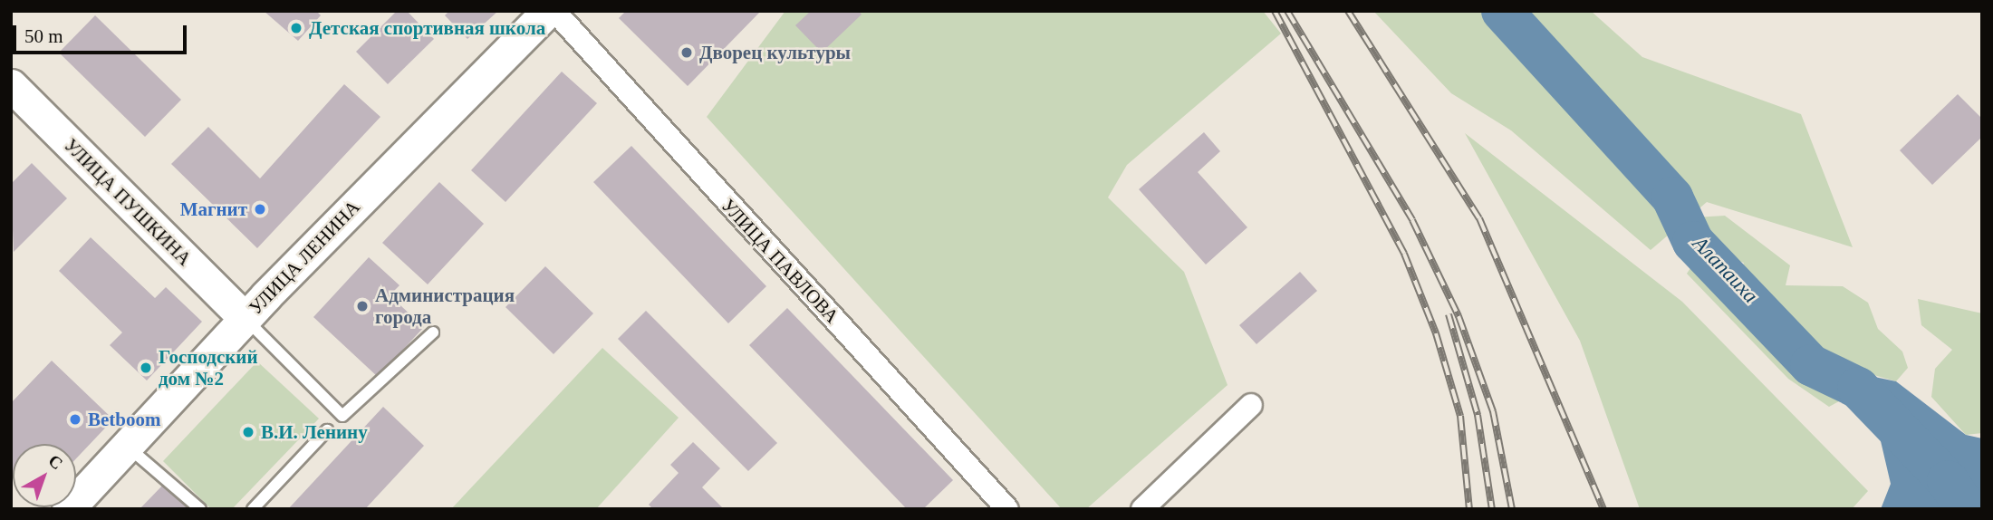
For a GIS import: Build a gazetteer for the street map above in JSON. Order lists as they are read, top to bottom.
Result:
{
  "streets": {
    "main road": ["УЛИЦА ПУШКИНА", "УЛИЦА ЛЕНИНА"],
    "street": ["УЛИЦА ПАВЛОВА"]
  },
  "crossings": [
    ["УЛИЦА ПУШКИНА", "УЛИЦА ЛЕНИНА"]
  ],
  "water": ["Алапаиха"],
  "places": [
    "Детская спортивная школа",
    "Дворец культуры",
    "Магнит",
    "Администрация города",
    "Господский дом №2",
    "Betboom",
    "В.И. Ленину"
  ],
  "scale_bar": "50 m",
  "north": "top right"
}
